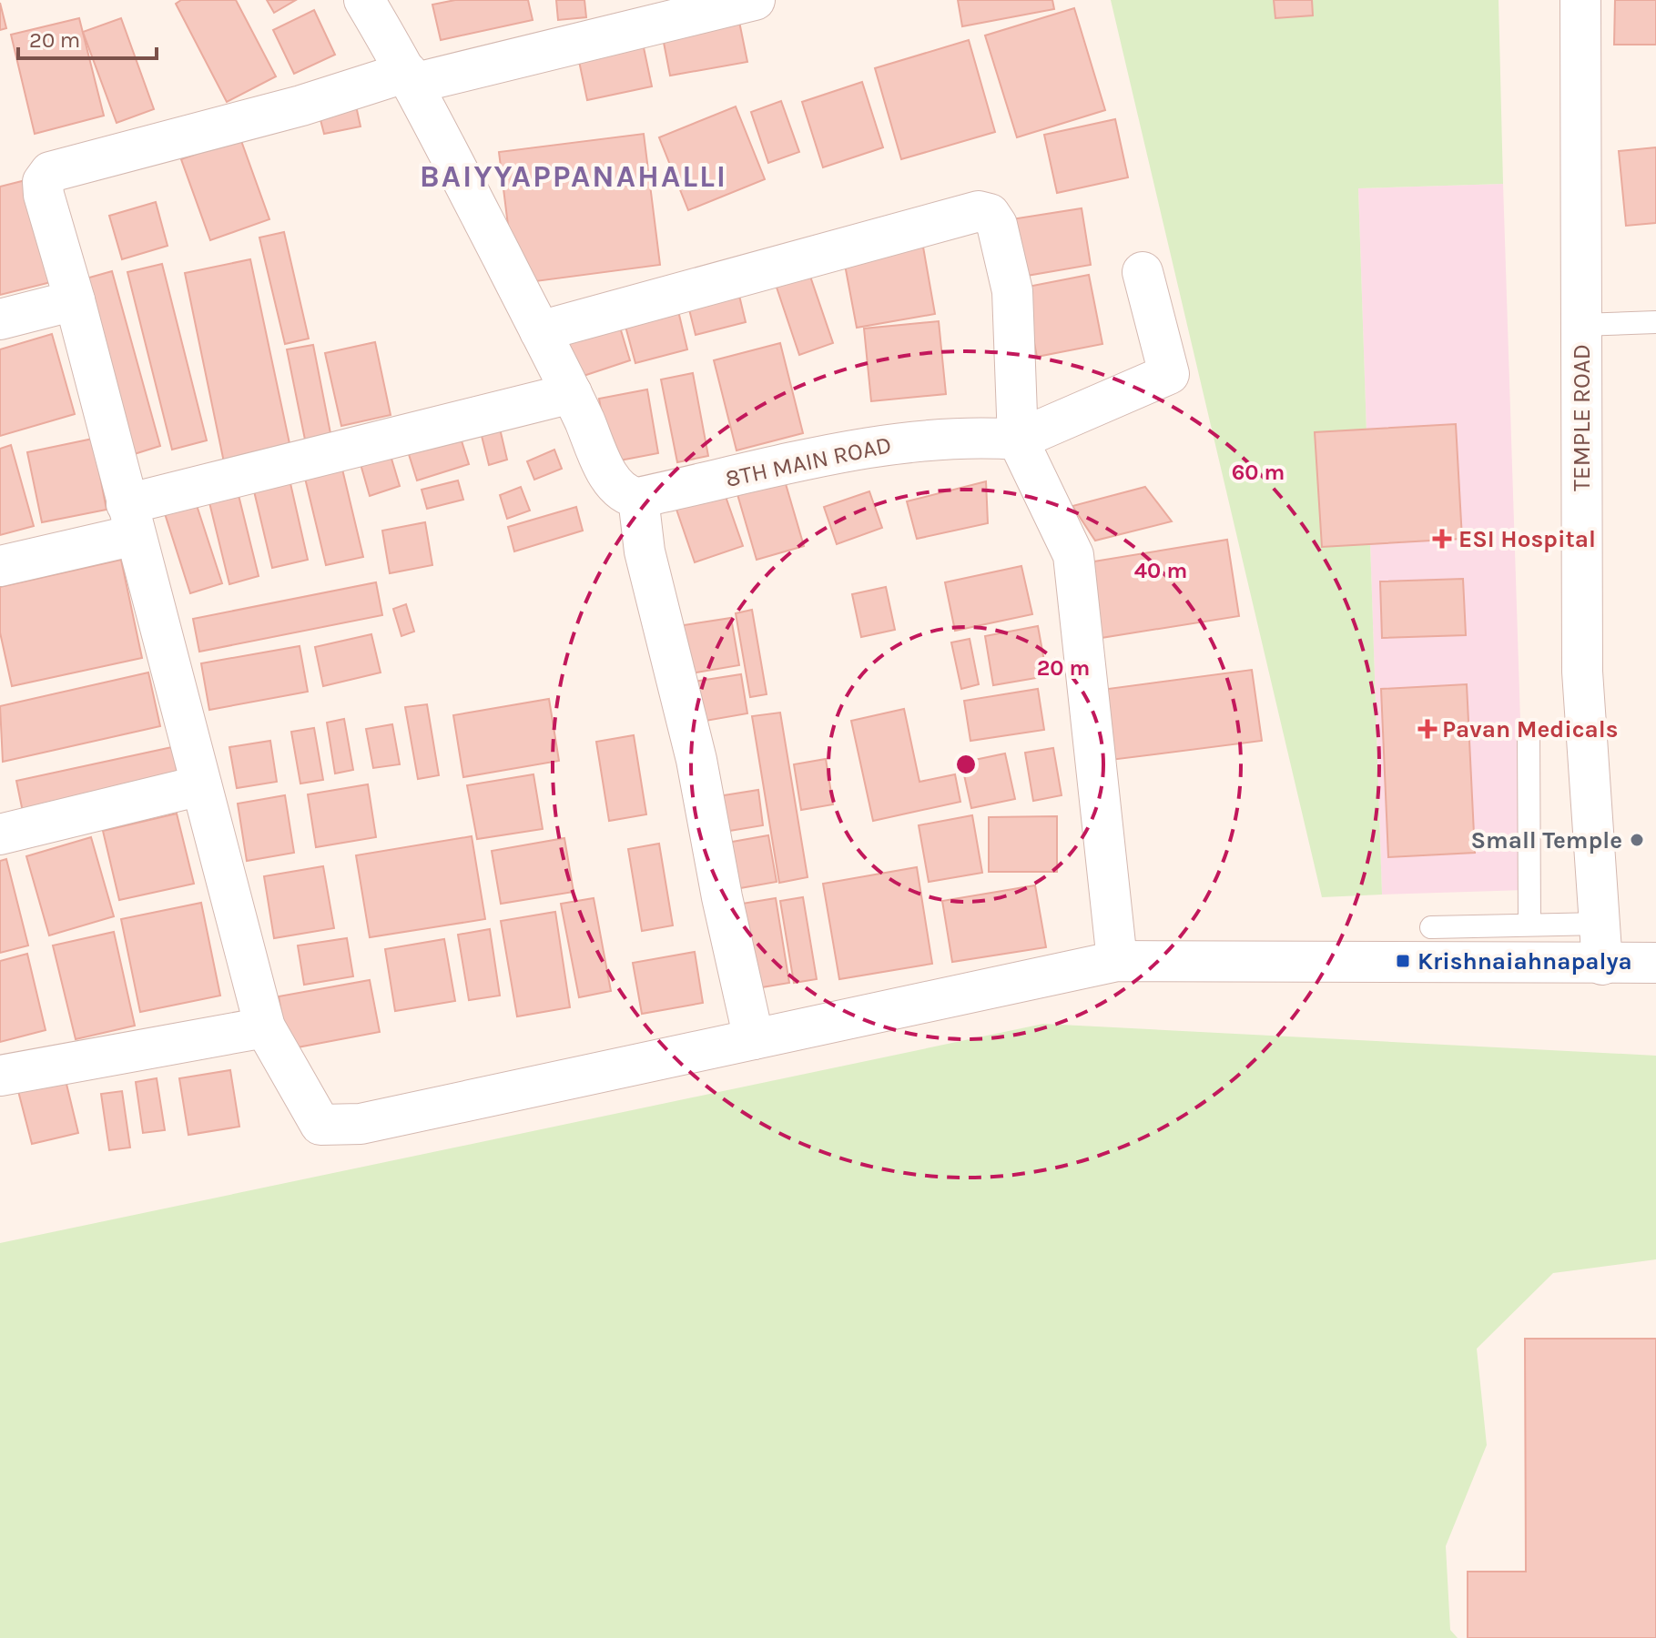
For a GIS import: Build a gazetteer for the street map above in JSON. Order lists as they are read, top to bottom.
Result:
{
  "streets": {
    "street": ["TEMPLE ROAD", "8TH MAIN ROAD"]
  },
  "districts": ["BAIYYAPPANAHALLI"],
  "places": {
    "health": ["ESI Hospital", "Pavan Medicals"],
    "other": ["Small Temple"],
    "transit": ["Krishnaiahnapalya"]
  },
  "scale_bar": "20 m",
  "rings": ["60 m", "40 m", "20 m"]
}
